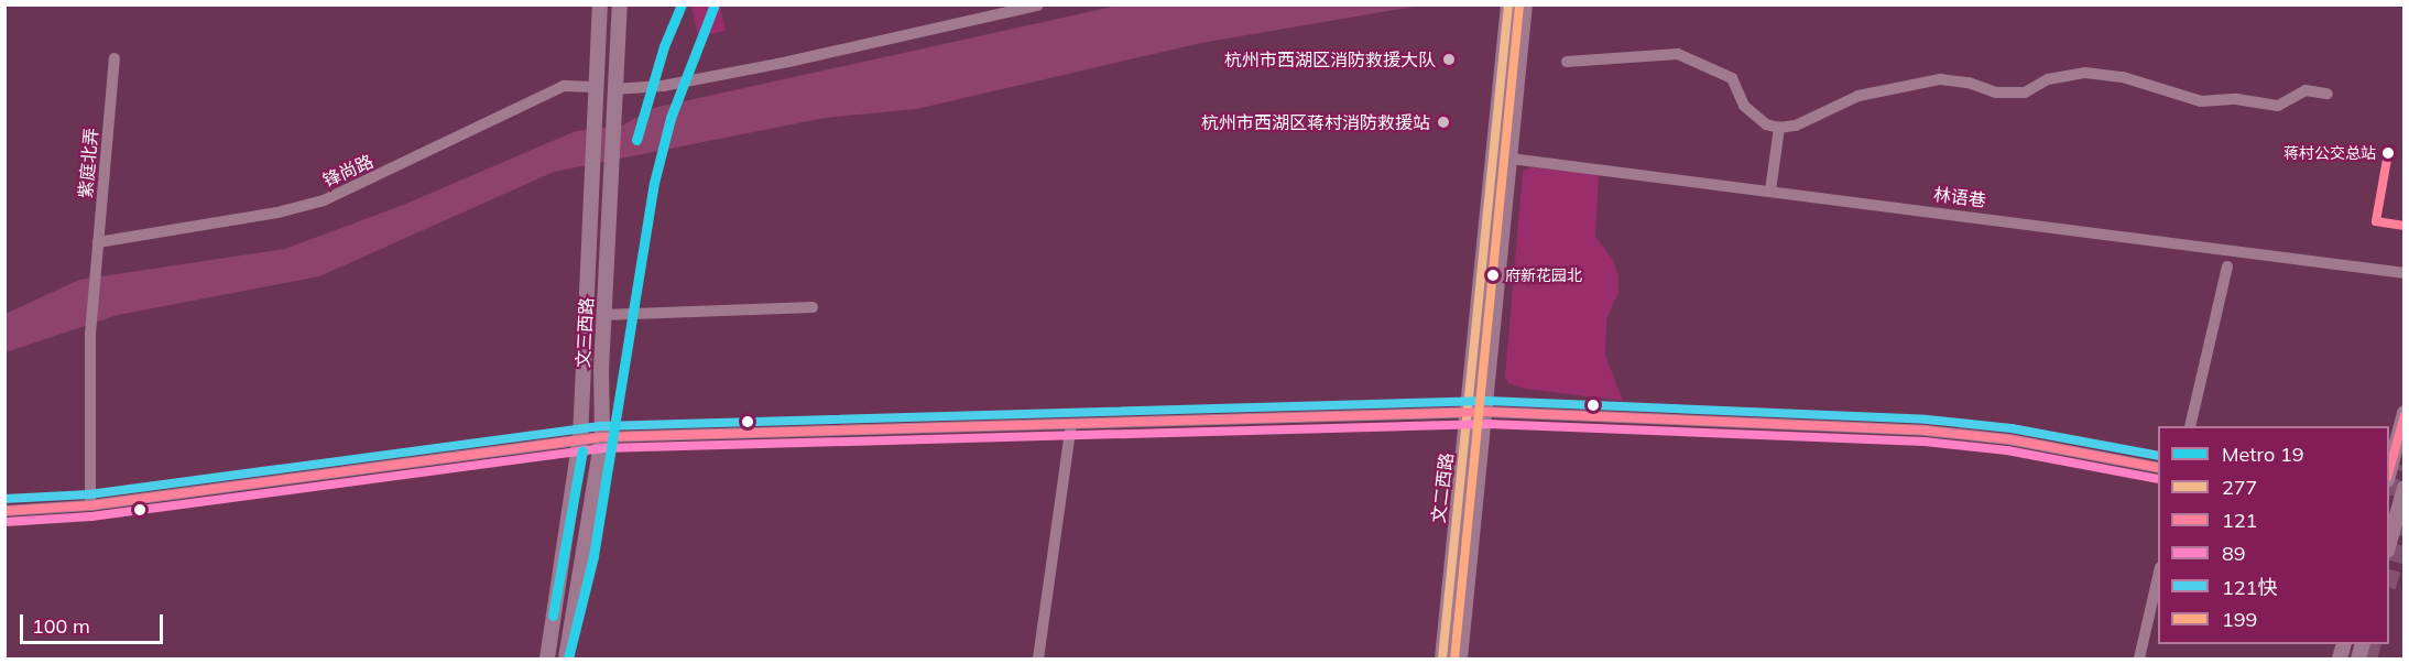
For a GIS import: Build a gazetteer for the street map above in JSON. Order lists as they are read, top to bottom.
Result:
{
  "streets": {
    "main road": ["文三西路", "文二西路"],
    "street": ["紫庭北弄", "锋尚路", "林语巷"]
  },
  "crossings": [
    ["紫庭北弄", "锋尚路"],
    ["锋尚路", "文三西路"],
    ["林语巷", "文二西路"]
  ],
  "places": [
    "杭州市西湖区消防救援大队",
    "杭州市西湖区蒋村消防救援站",
    "蒋村公交总站",
    "府新花园北"
  ],
  "lines": [
    "metro line 19",
    "transit line 277",
    "transit line 199",
    "transit line 121",
    "transit line 121快",
    "transit line 89"
  ],
  "legend": [
    "Metro 19",
    "277",
    "121",
    "89",
    "121快",
    "199"
  ],
  "scale_bar": "100 m"
}
